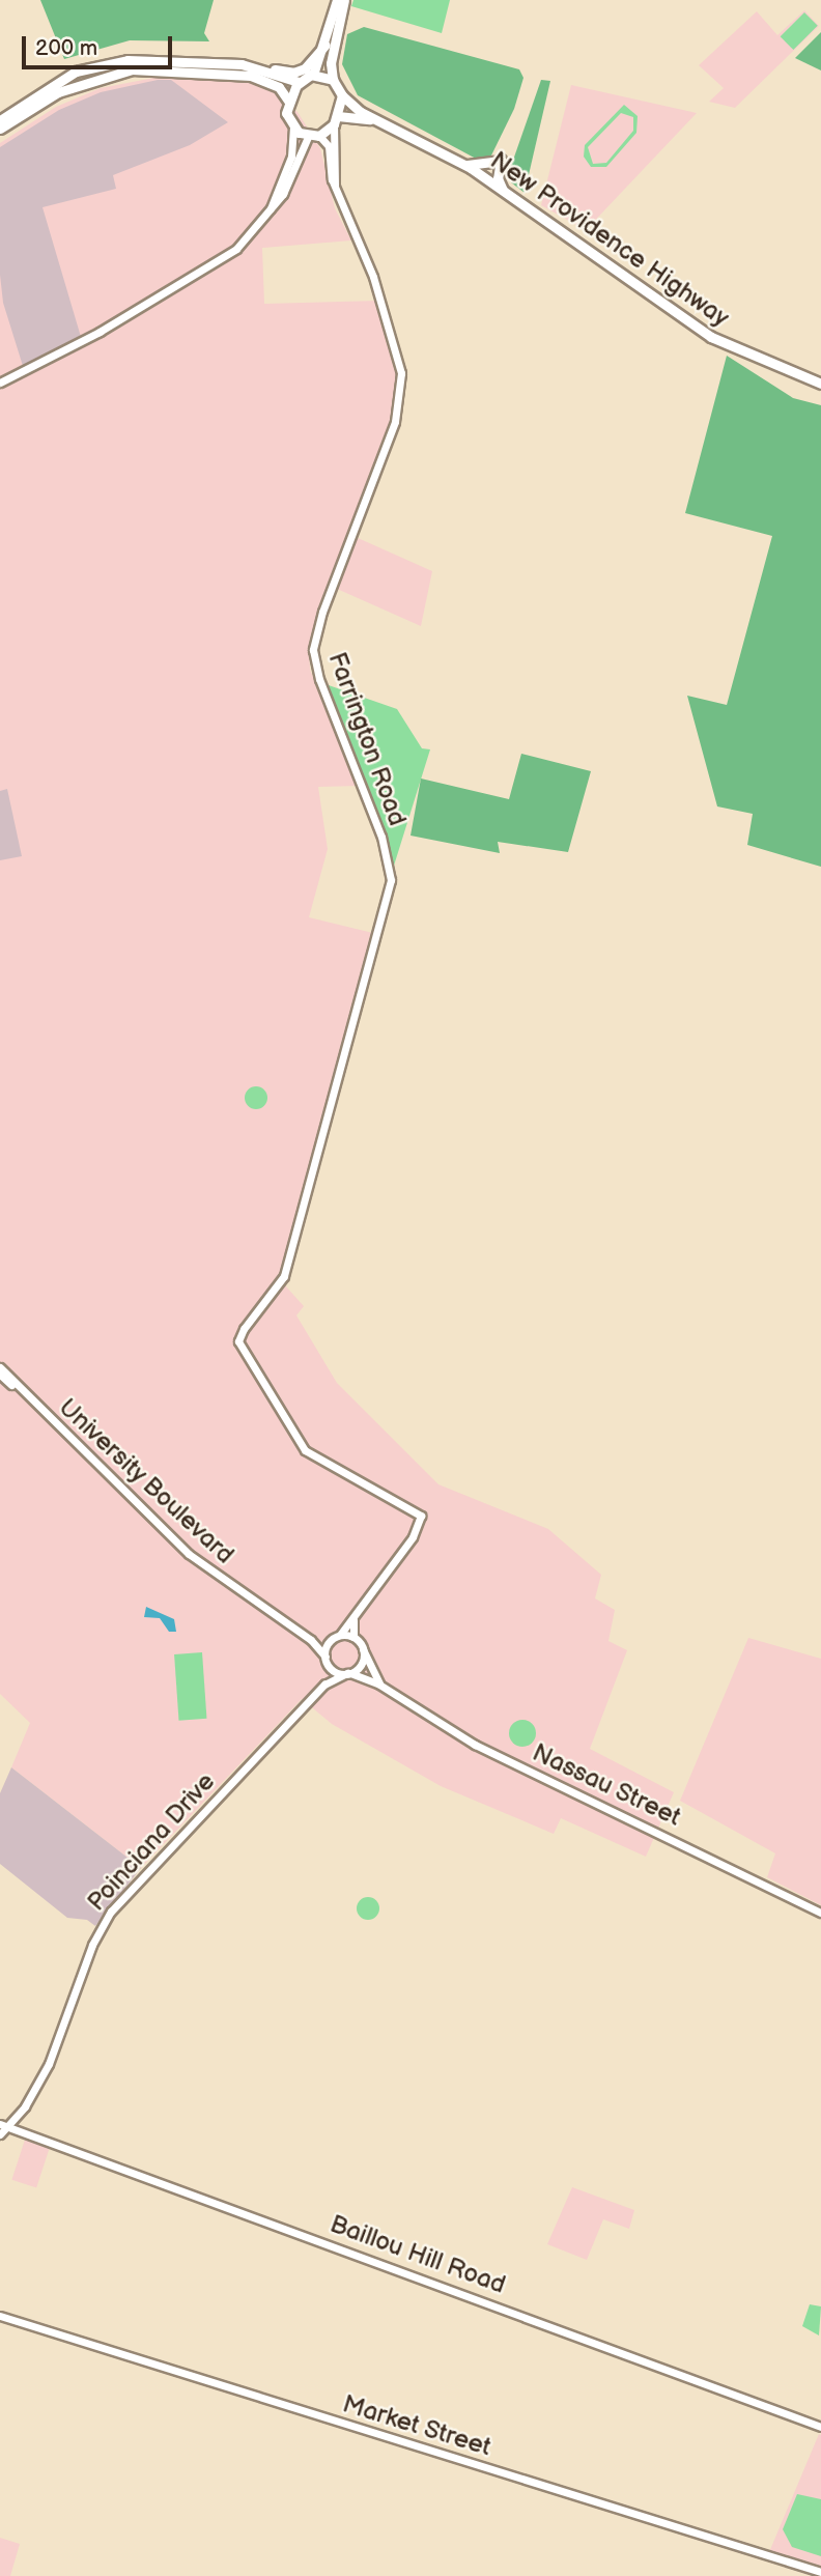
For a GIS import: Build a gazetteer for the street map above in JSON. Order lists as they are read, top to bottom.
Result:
{
  "streets": {
    "highway": ["New Providence Highway"],
    "main road": [
      "Farrington Road",
      "University Boulevard",
      "Nassau Street",
      "Poinciana Drive",
      "Baillou Hill Road",
      "Market Street"
    ]
  },
  "crossings": [
    ["New Providence Highway", "Farrington Road"],
    ["University Boulevard", "Nassau Street"],
    ["Poinciana Drive", "Baillou Hill Road"]
  ],
  "scale_bar": "200 m"
}
